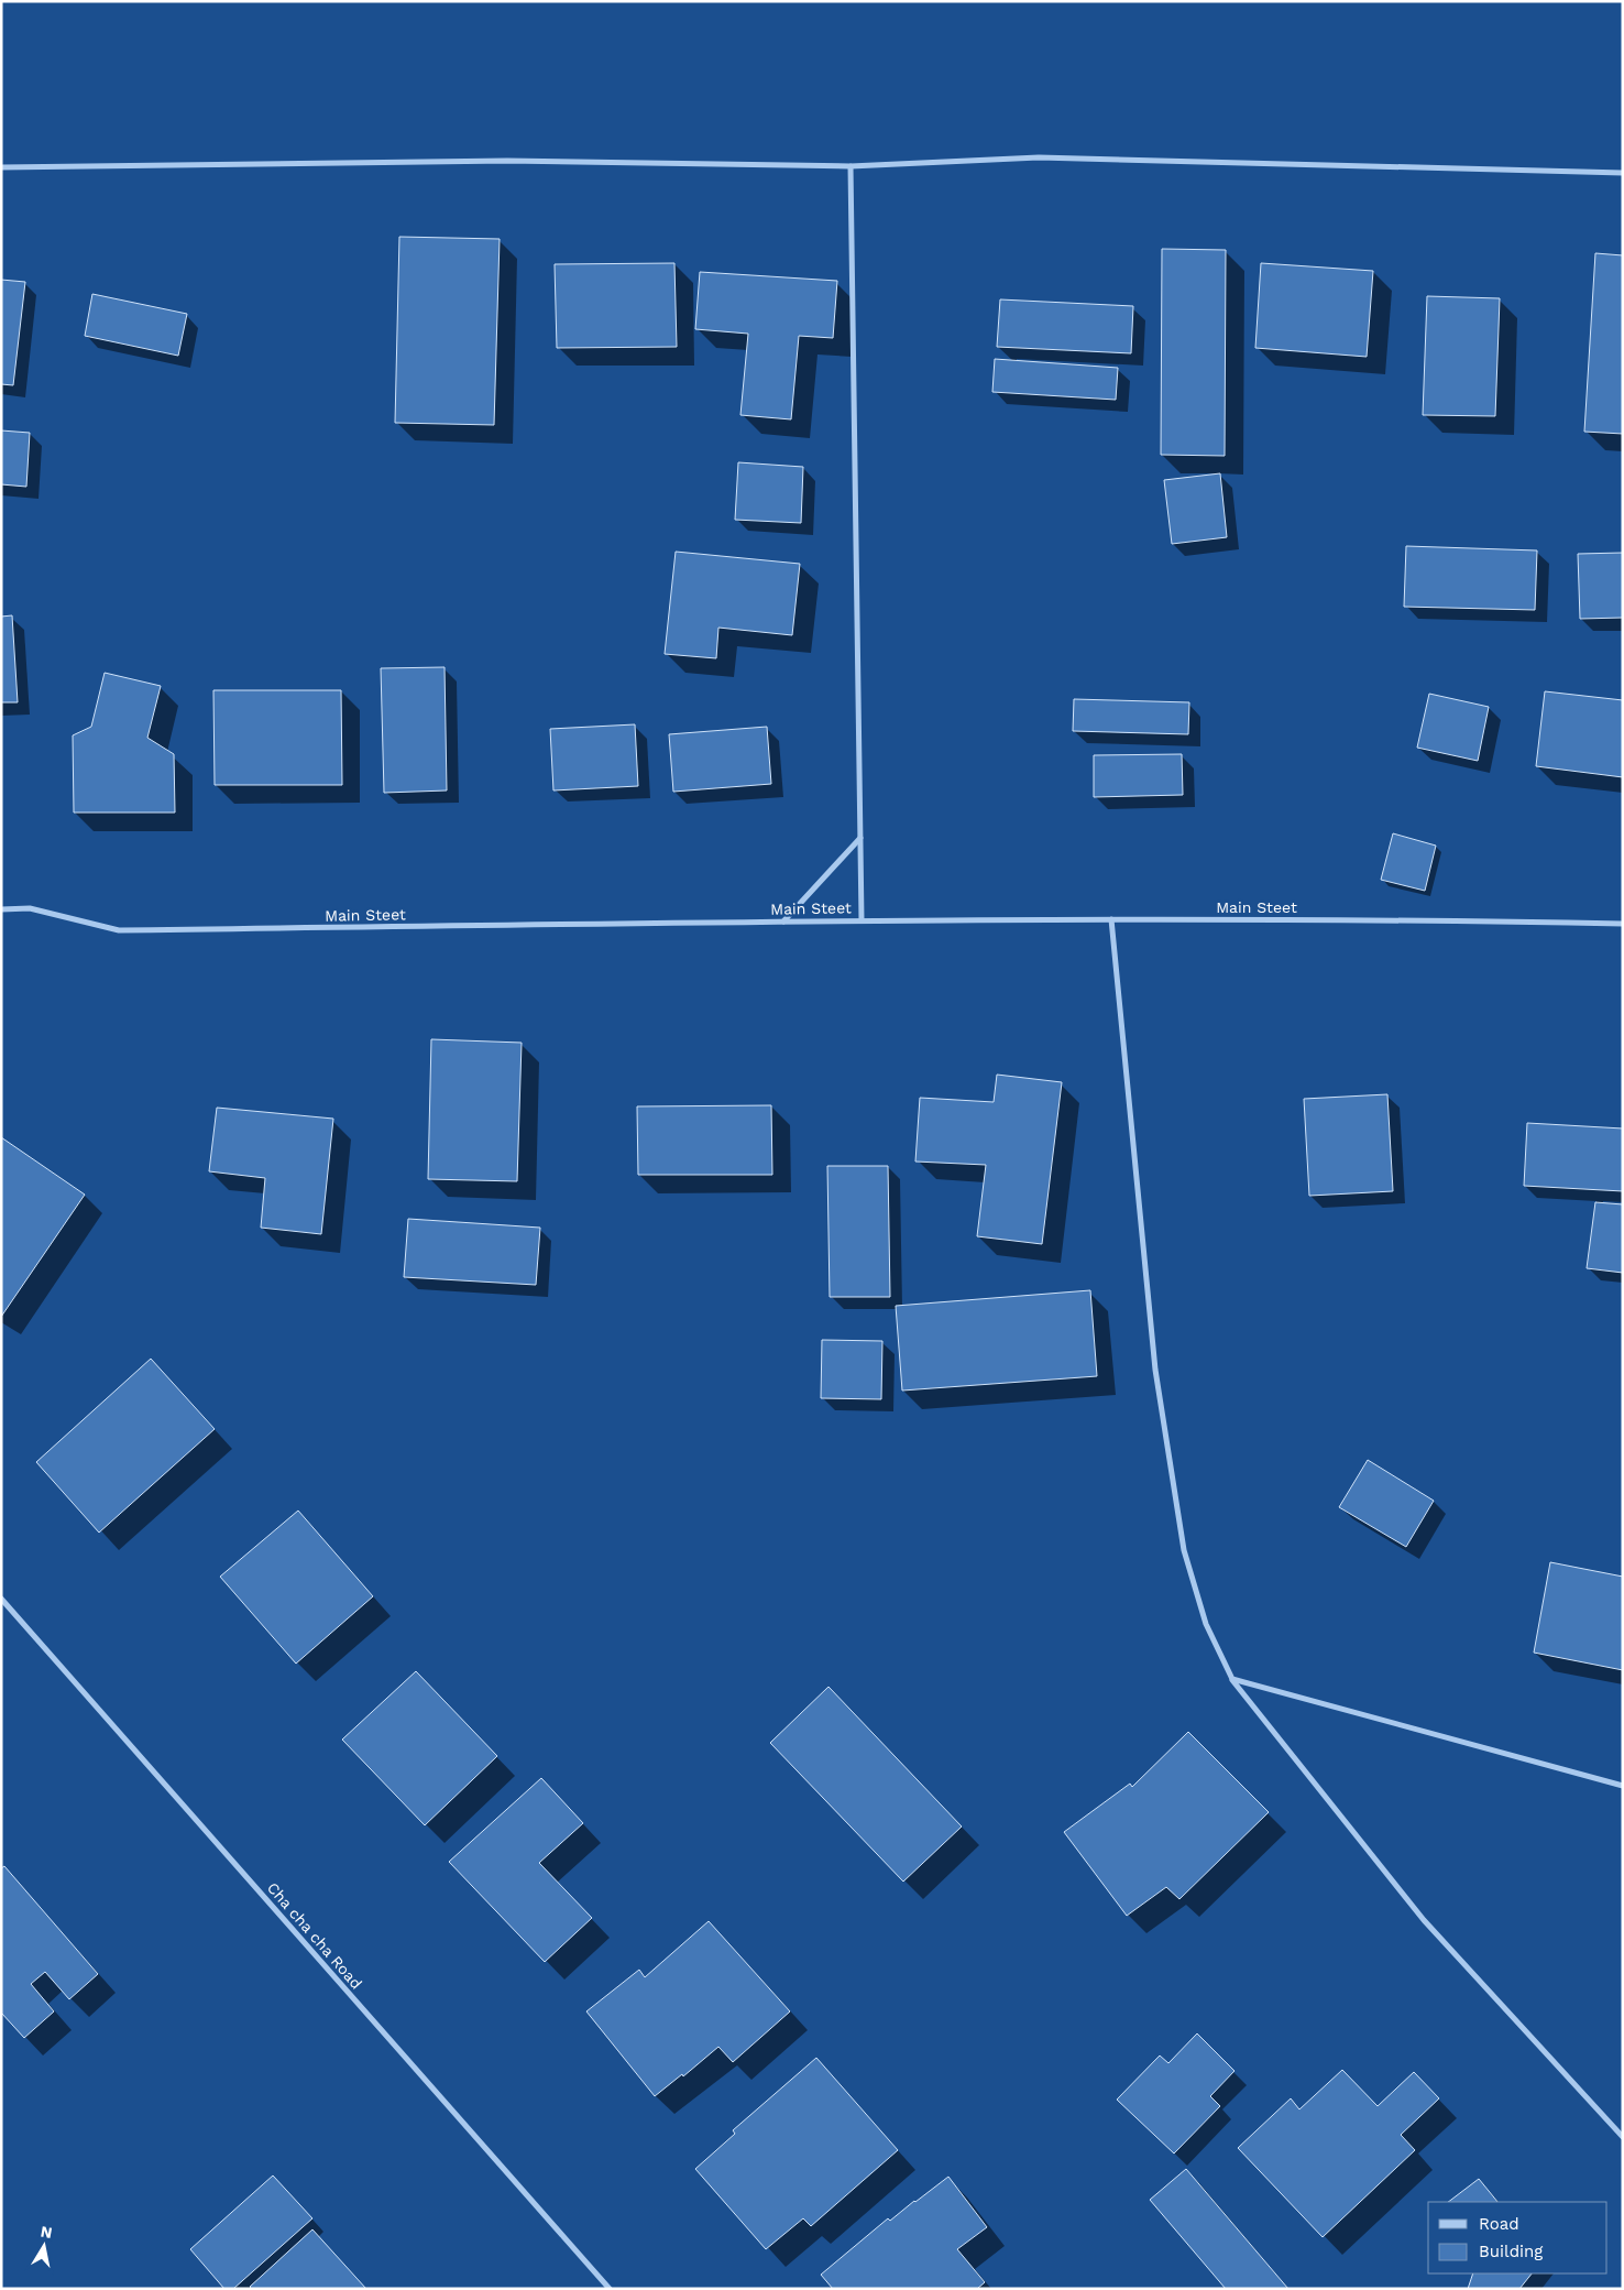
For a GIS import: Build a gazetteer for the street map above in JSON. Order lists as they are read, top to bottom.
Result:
{
  "streets": {
    "street": ["Main Steet", "Cha cha cha Road"]
  },
  "legend": ["Road", "Building"],
  "north": "top"
}
